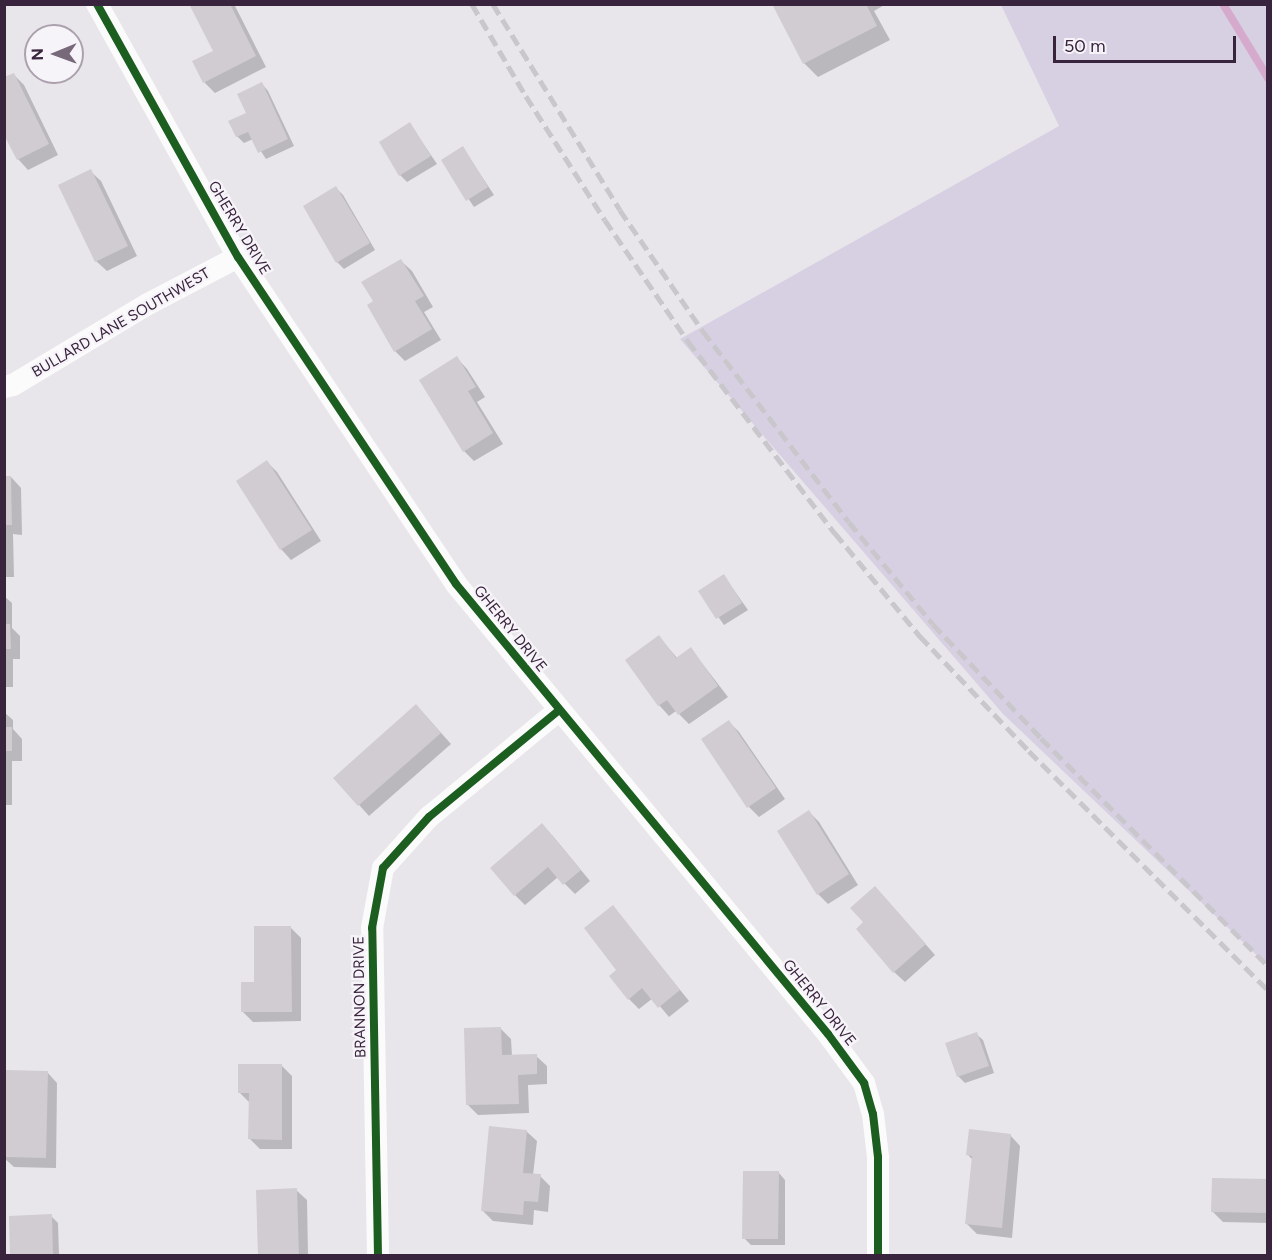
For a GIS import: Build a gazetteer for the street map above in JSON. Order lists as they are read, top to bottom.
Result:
{
  "streets": {
    "street": ["GHERRY DRIVE", "BULLARD LANE SOUTHWEST", "BRANNON DRIVE"]
  },
  "crossings": [
    ["GHERRY DRIVE", "BULLARD LANE SOUTHWEST"],
    ["GHERRY DRIVE", "BRANNON DRIVE"]
  ],
  "scale_bar": "50 m",
  "north": "left"
}
